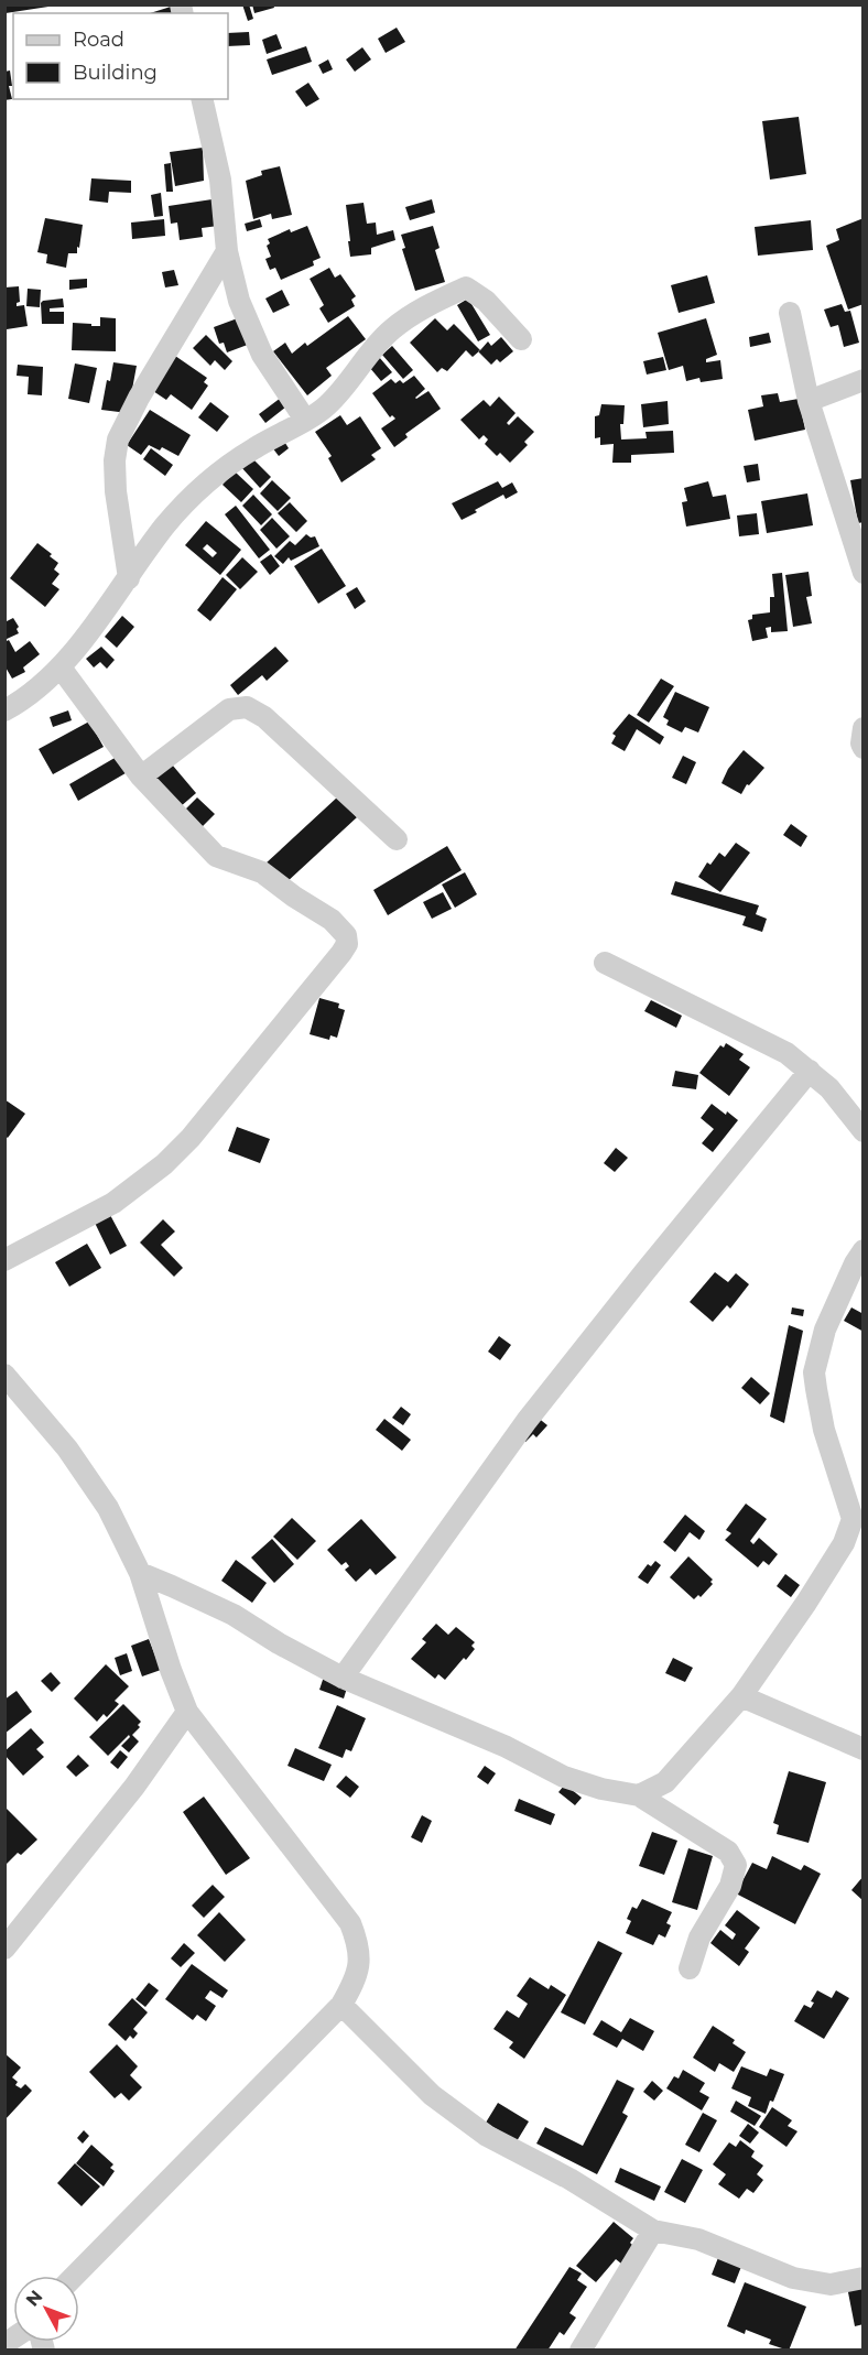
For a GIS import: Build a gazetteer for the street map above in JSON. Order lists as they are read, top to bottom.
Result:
{
  "legend": ["Road", "Building"],
  "north": "top left"
}
